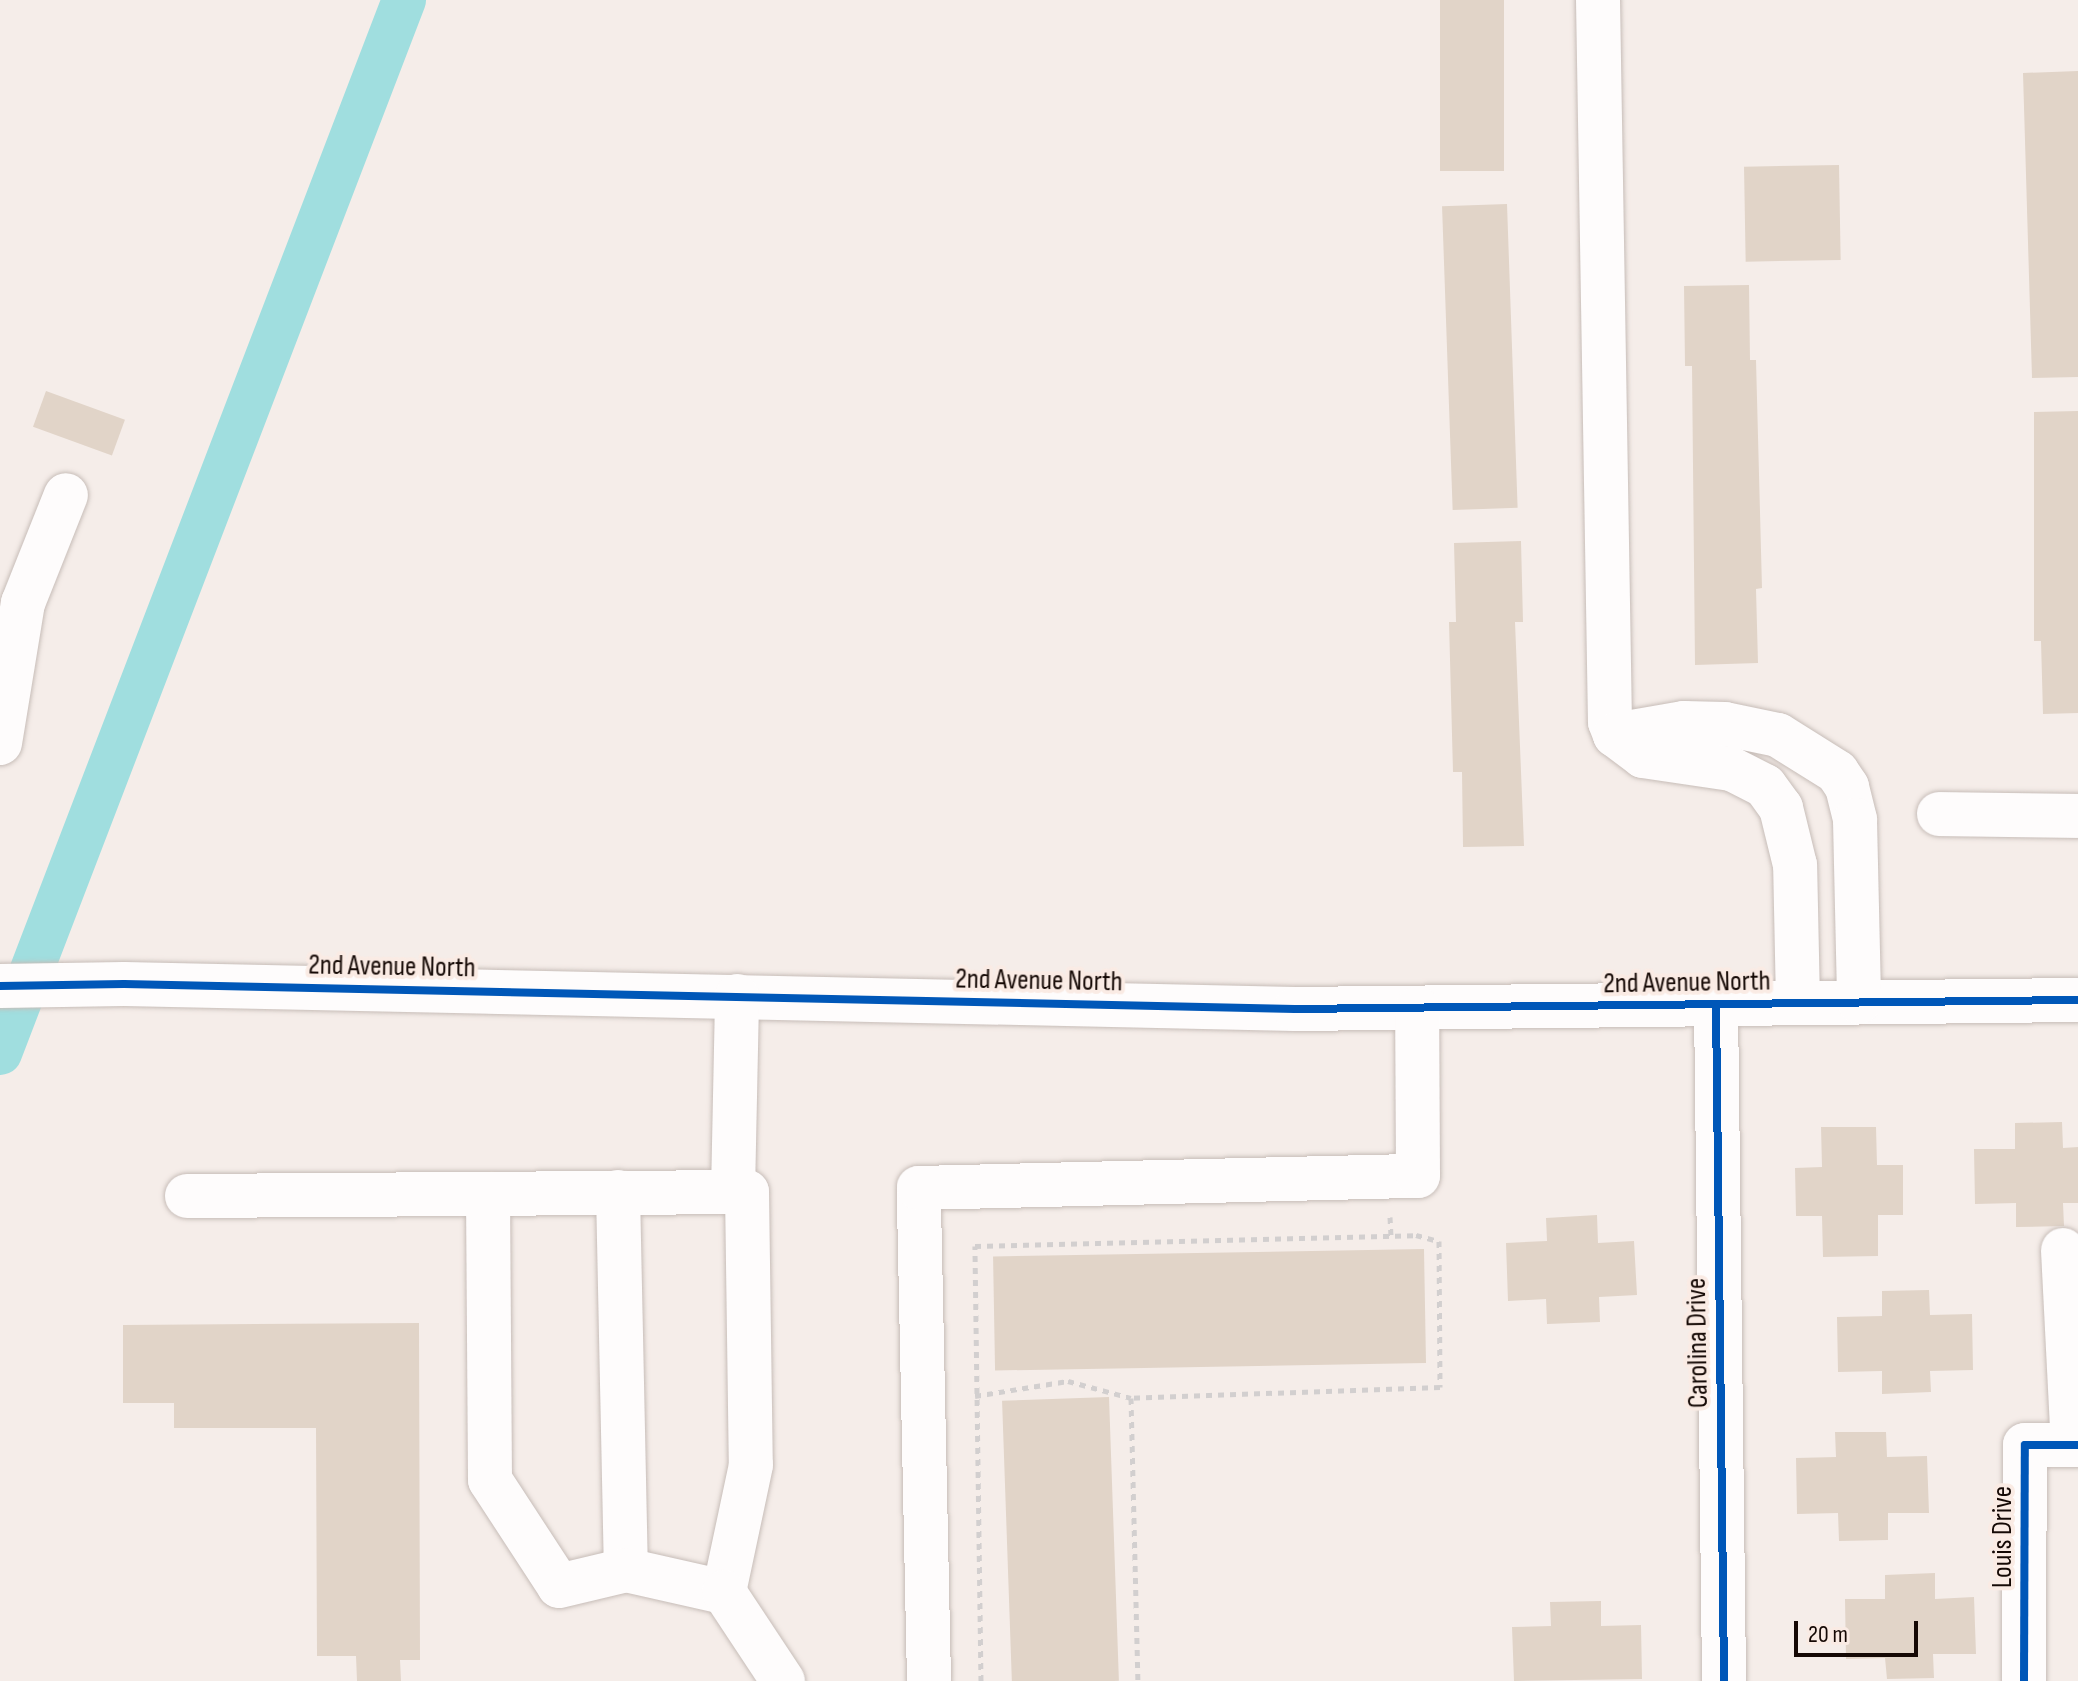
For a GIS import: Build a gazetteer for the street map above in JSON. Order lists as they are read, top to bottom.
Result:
{
  "streets": {
    "street": ["2nd Avenue North", "Carolina Drive", "Louis Drive"]
  },
  "crossings": [
    ["2nd Avenue North", "Carolina Drive"]
  ],
  "scale_bar": "20 m"
}
